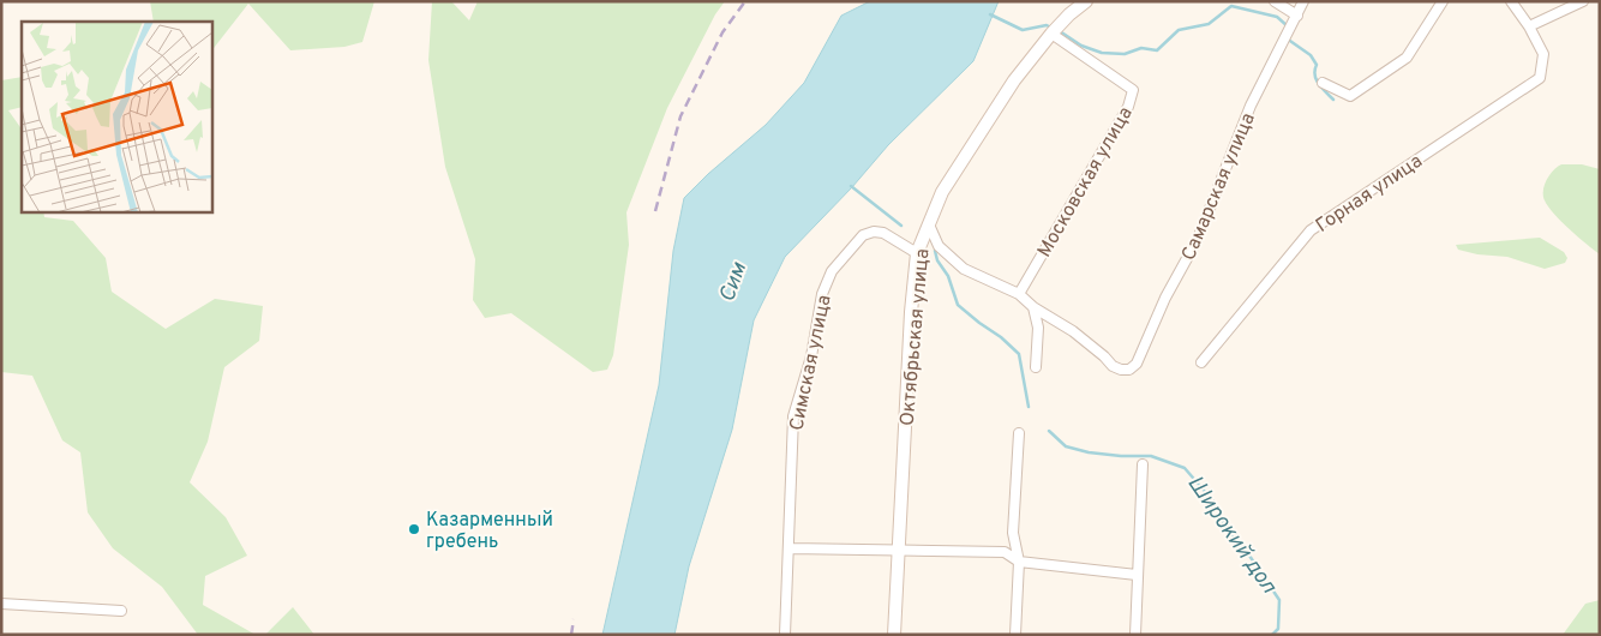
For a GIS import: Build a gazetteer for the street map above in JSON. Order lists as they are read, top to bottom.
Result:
{
  "streets": {
    "main road": ["Октябрьская улица"],
    "street": [
      "Московская улица",
      "Самарская улица",
      "Горная улица",
      "Симская улица"
    ]
  },
  "crossings": [
    ["Московская улица", "Октябрьская улица"],
    ["Октябрьская улица", "Симская улица"]
  ],
  "water": ["Сим", "Широкий дол"],
  "places": ["Казарменный гребень"]
}
